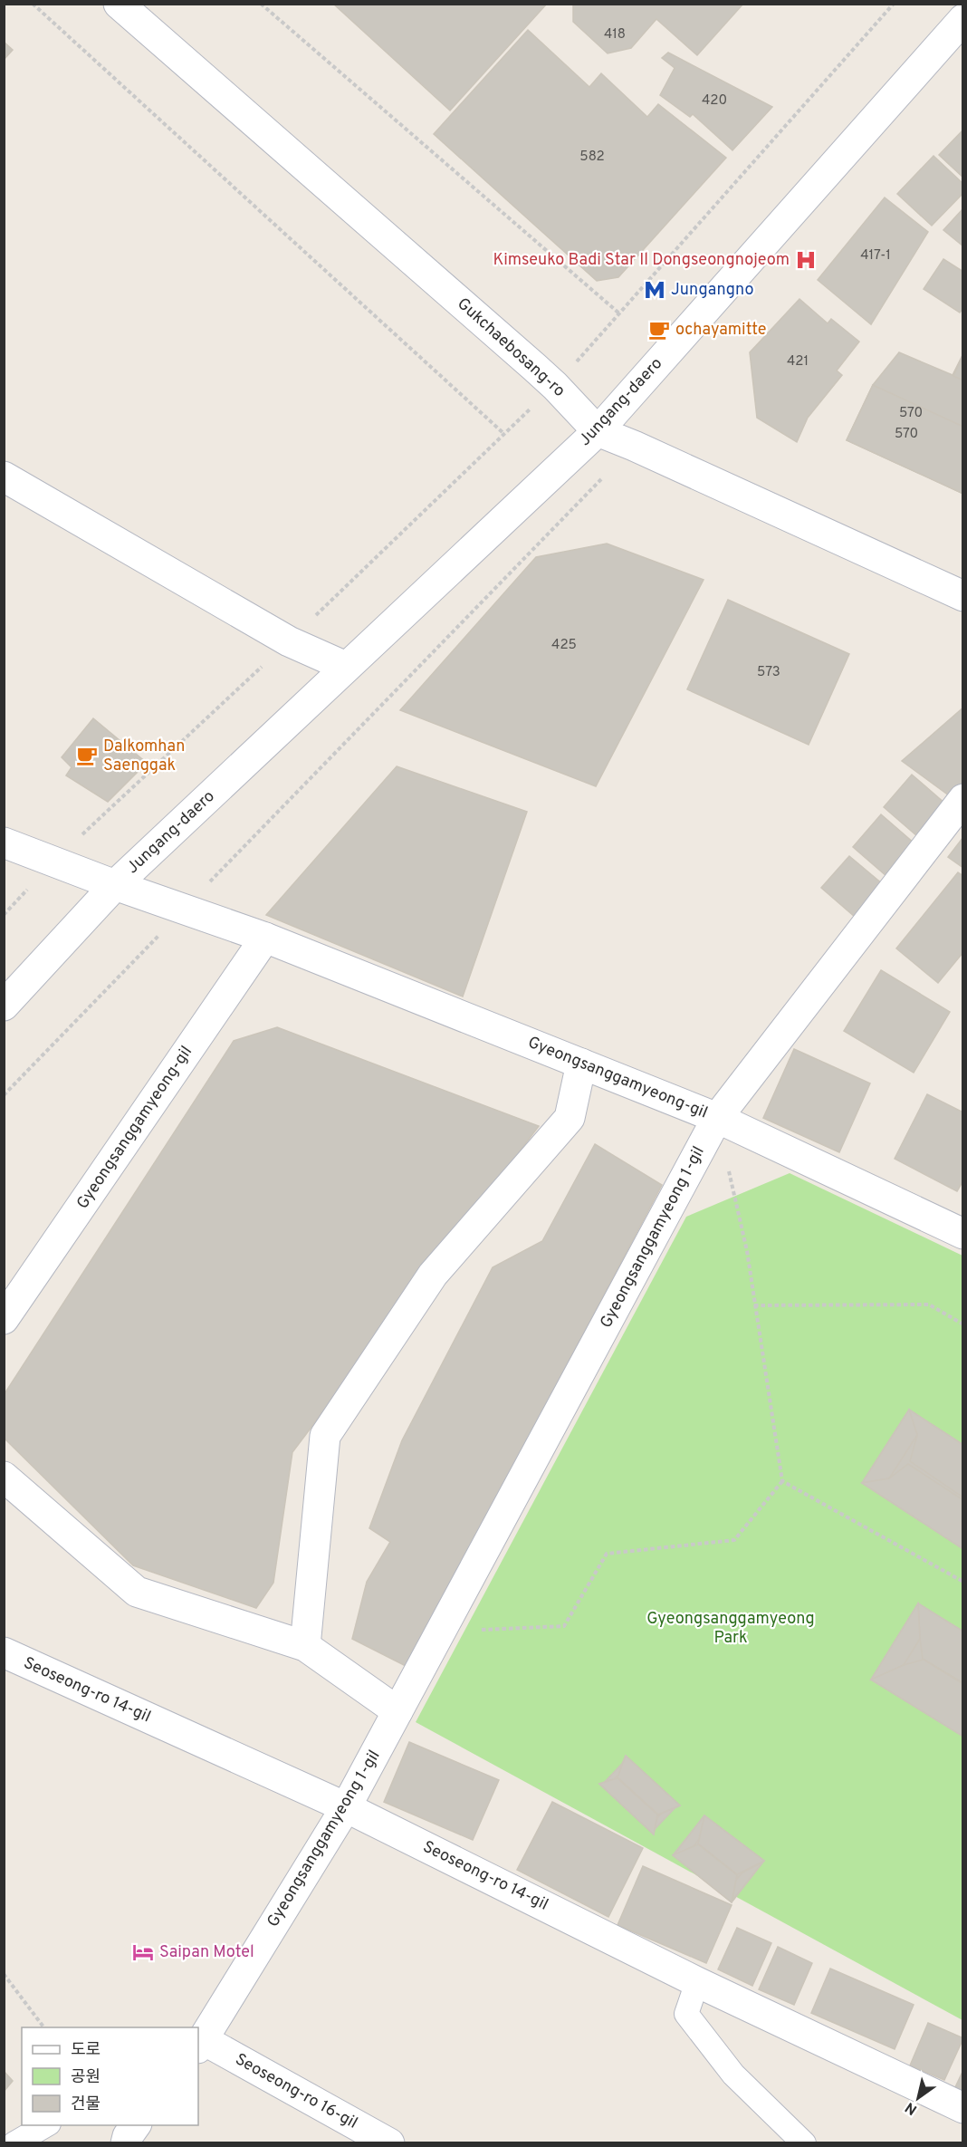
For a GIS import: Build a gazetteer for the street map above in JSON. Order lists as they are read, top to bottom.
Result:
{
  "streets": {
    "street": [
      "Gukchaebosang-ro",
      "Jungang-daero",
      "Gyeongsanggamyeong-gil",
      "Gyeongsanggamyeong 1-gil",
      "Seoseong-ro 14-gil",
      "Seoseong-ro 16-gil"
    ]
  },
  "crossings": [
    ["Gukchaebosang-ro", "Jungang-daero"],
    ["Jungang-daero", "Gyeongsanggamyeong-gil"],
    ["Gyeongsanggamyeong-gil", "Gyeongsanggamyeong 1-gil"],
    ["Gyeongsanggamyeong 1-gil", "Seoseong-ro 14-gil"],
    ["Gyeongsanggamyeong 1-gil", "Seoseong-ro 16-gil"]
  ],
  "parks": ["Gyeongsanggamyeong Park"],
  "places": {
    "hospital": ["Kimseuko Badi Star Il Dongseongnojeom"],
    "metro station": ["Jungangno"],
    "cafe": ["ochayamitte", "Dalkomhan Saenggak"],
    "hotel": ["Saipan Motel"]
  },
  "house_numbers": [
    "418",
    "420",
    "582",
    "417-1",
    "421",
    "570",
    "570",
    "425",
    "573"
  ],
  "legend": ["도로", "공원", "건물"],
  "north": "bottom left"
}
